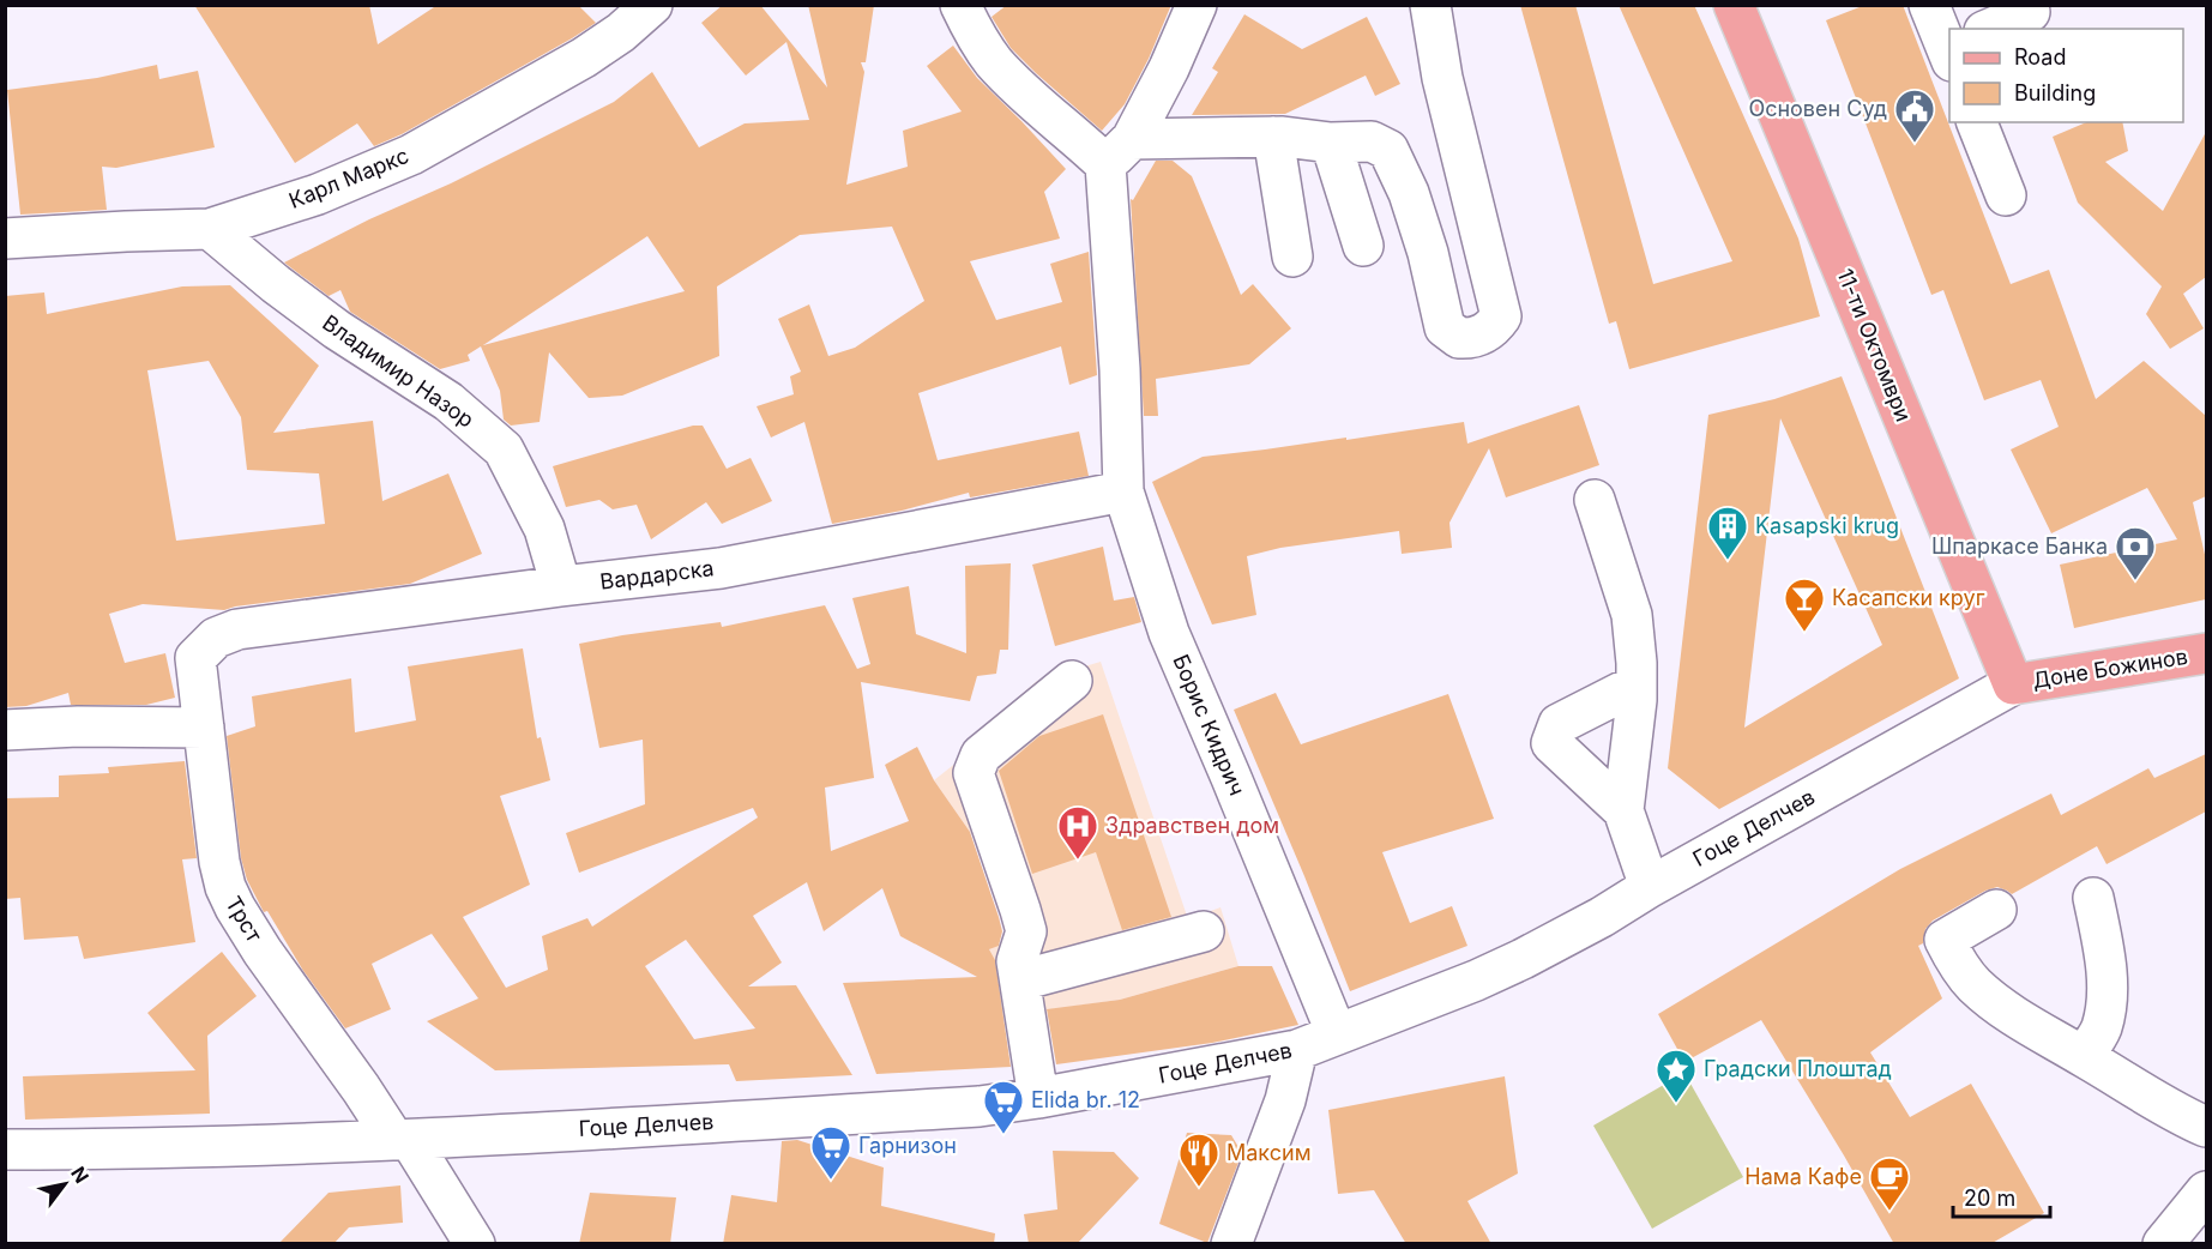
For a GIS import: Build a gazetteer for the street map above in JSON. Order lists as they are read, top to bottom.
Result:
{
  "streets": {
    "main road": ["11-ти Октомври", "Доне Божинов"],
    "street": [
      "Карл Маркс",
      "Владимир Назор",
      "Вардарска",
      "Борис Кидрич",
      "Гоце Делчев",
      "Трст"
    ]
  },
  "crossings": [
    ["Карл Маркс", "Владимир Назор"],
    ["11-ти Октомври", "Доне Божинов"],
    ["11-ти Октомври", "Гоце Делчев"],
    ["Владимир Назор", "Вардарска"],
    ["Вардарска", "Борис Кидрич"],
    ["Вардарска", "Трст"],
    ["Доне Божинов", "Гоце Делчев"],
    ["Борис Кидрич", "Гоце Делчев"],
    ["Гоце Делчев", "Трст"]
  ],
  "places": {
    "public building": ["Основен Суд"],
    "building": ["Kasapski krug"],
    "bank": ["Шпаркасе Банка"],
    "bar": ["Касапски круг"],
    "hospital": ["Здравствен дом"],
    "place": ["Градски Плоштад"],
    "supermarket": ["Elida br. 12", "Гарнизон"],
    "restaurant": ["Максим"],
    "cafe": ["Нама Кафе"]
  },
  "legend": ["Road", "Building"],
  "scale_bar": "20 m",
  "north": "top right"
}
